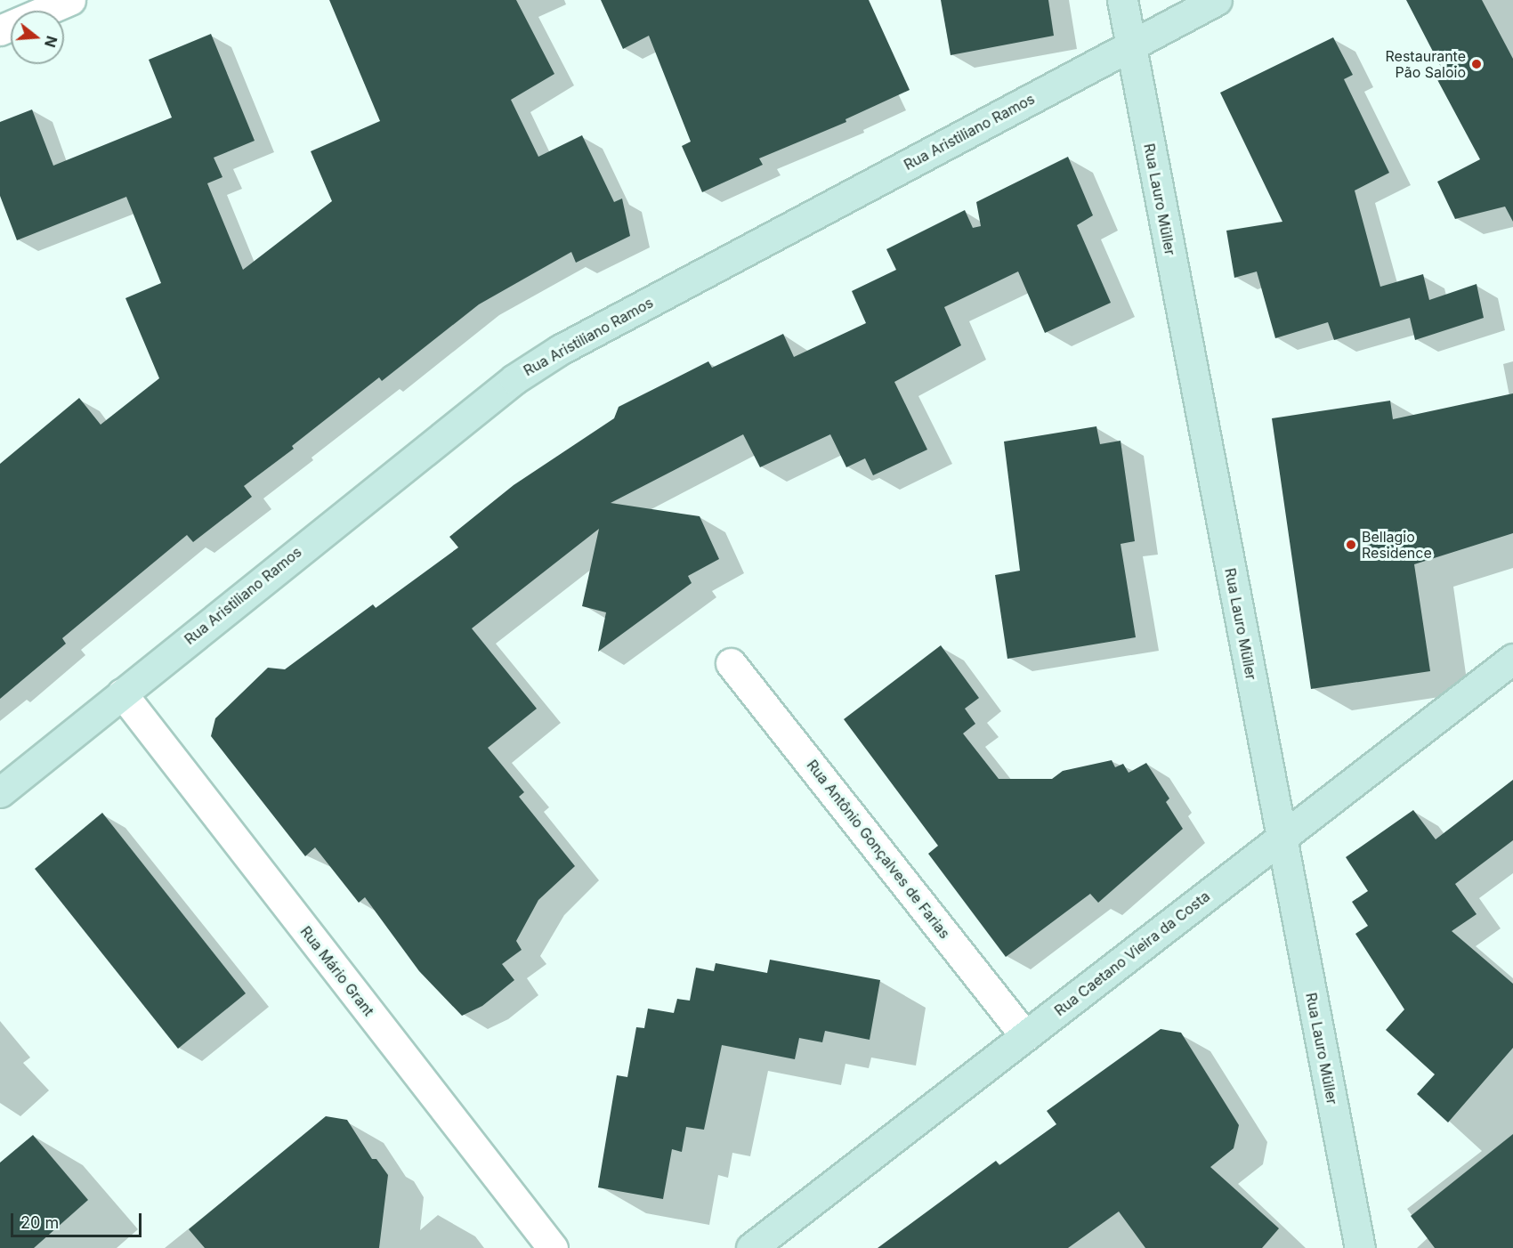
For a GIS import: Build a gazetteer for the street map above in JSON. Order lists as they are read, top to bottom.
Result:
{
  "streets": {
    "main road": ["Rua Aristiliano Ramos", "Rua Lauro Müller", "Rua Caetano Vieira da Costa"],
    "street": ["Rua Antônio Gonçalves de Farias", "Rua Mário Grant"]
  },
  "crossings": [
    ["Rua Aristiliano Ramos", "Rua Lauro Müller"],
    ["Rua Aristiliano Ramos", "Rua Mário Grant"],
    ["Rua Lauro Müller", "Rua Caetano Vieira da Costa"],
    ["Rua Antônio Gonçalves de Farias", "Rua Caetano Vieira da Costa"]
  ],
  "places": ["Restaurante Pão Saloio", "Bellagio Residence"],
  "scale_bar": "20 m",
  "north": "right"
}
